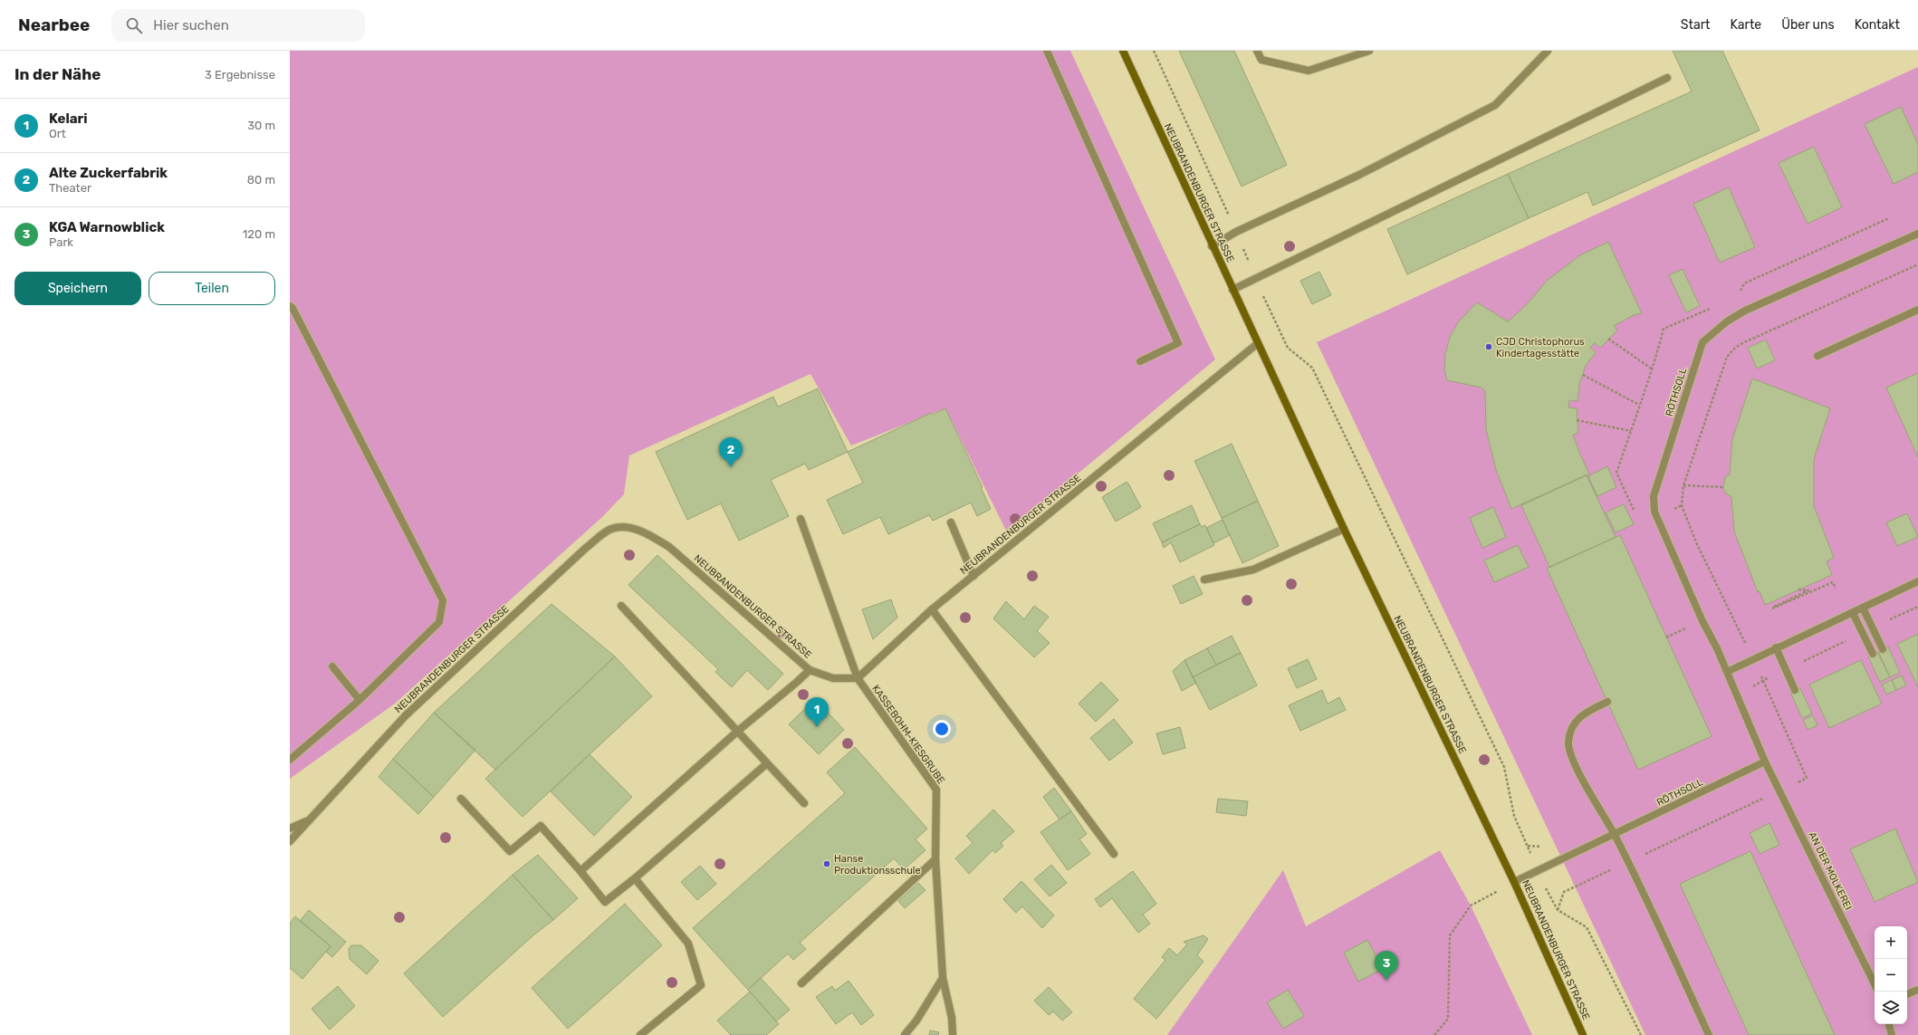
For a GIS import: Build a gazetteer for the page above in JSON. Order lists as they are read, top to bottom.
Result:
{
  "streets": {
    "main road": ["NEUBRANDENBURGER STRASSE"],
    "street": ["RÖTHSOLL", "KASSEBOHM-KIESGRUBE", "AN DER MOLKEREI"]
  },
  "crossings": [
    ["NEUBRANDENBURGER STRASSE", "RÖTHSOLL"],
    ["NEUBRANDENBURGER STRASSE", "KASSEBOHM-KIESGRUBE"],
    ["RÖTHSOLL", "AN DER MOLKEREI"]
  ],
  "places": ["CJD Christophorus Kindertagesstätte", "Hanse Produktionsschule"],
  "page": {
    "header": "Nearbee",
    "search": "Hier suchen",
    "nav": [
      "Start",
      "Karte",
      "Über uns",
      "Kontakt"
    ],
    "heading": ["In der Nähe", "3 Ergebnisse"],
    "list": [
      {
        "mark": "1",
        "name": "Kelari",
        "note": "Ort",
        "value": "30 m"
      },
      {
        "mark": "2",
        "name": "Alte Zuckerfabrik",
        "note": "Theater",
        "value": "80 m"
      },
      {
        "mark": "3",
        "name": "KGA Warnowblick",
        "note": "Park",
        "value": "120 m"
      }
    ],
    "buttons": ["Speichern", "Teilen"],
    "pins": ["2", "1", "3"],
    "map_buttons": ["+", "−"]
  }
}
